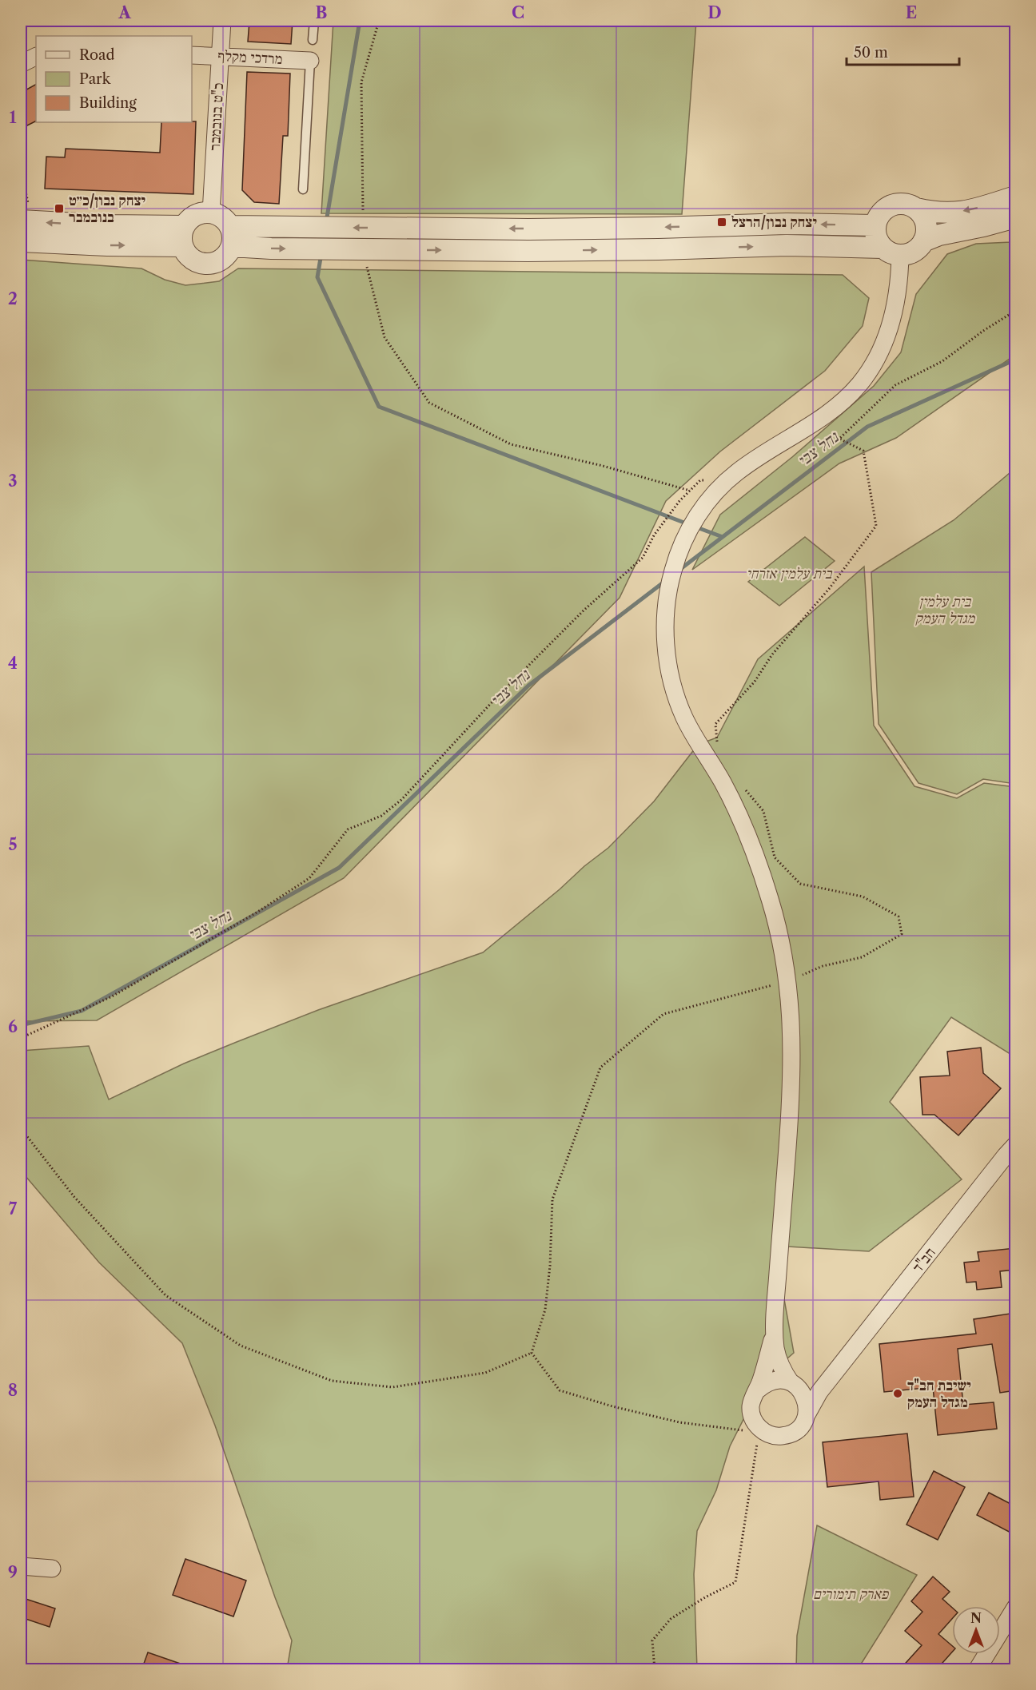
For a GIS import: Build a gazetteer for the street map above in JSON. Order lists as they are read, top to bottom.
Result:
{
  "streets": {
    "street": ["מרדכי מקלף", "כ\"ט בנובמבר", "חב\"ד"]
  },
  "crossings": [
    ["מרדכי מקלף", "כ\"ט בנובמבר"]
  ],
  "water": ["נחל צבי"],
  "parks": ["בית עלמין אזרחי", "בית עלמין מגדל העמק", "פארק תימורים"],
  "places": {
    "transit": ["יצחק נבון/כ״ט בנובמבר", "יצחק נבון/הרצל"],
    "other": ["ישיבת חב\"ד מגדל העמק"]
  },
  "legend": ["Road", "Park", "Building"],
  "scale_bar": "50 m",
  "north": "top",
  "grid": {
    "columns": [
      "A",
      "B",
      "C",
      "D",
      "E"
    ],
    "rows": [
      "1",
      "2",
      "3",
      "4",
      "5",
      "6",
      "7",
      "8",
      "9"
    ]
  }
}
